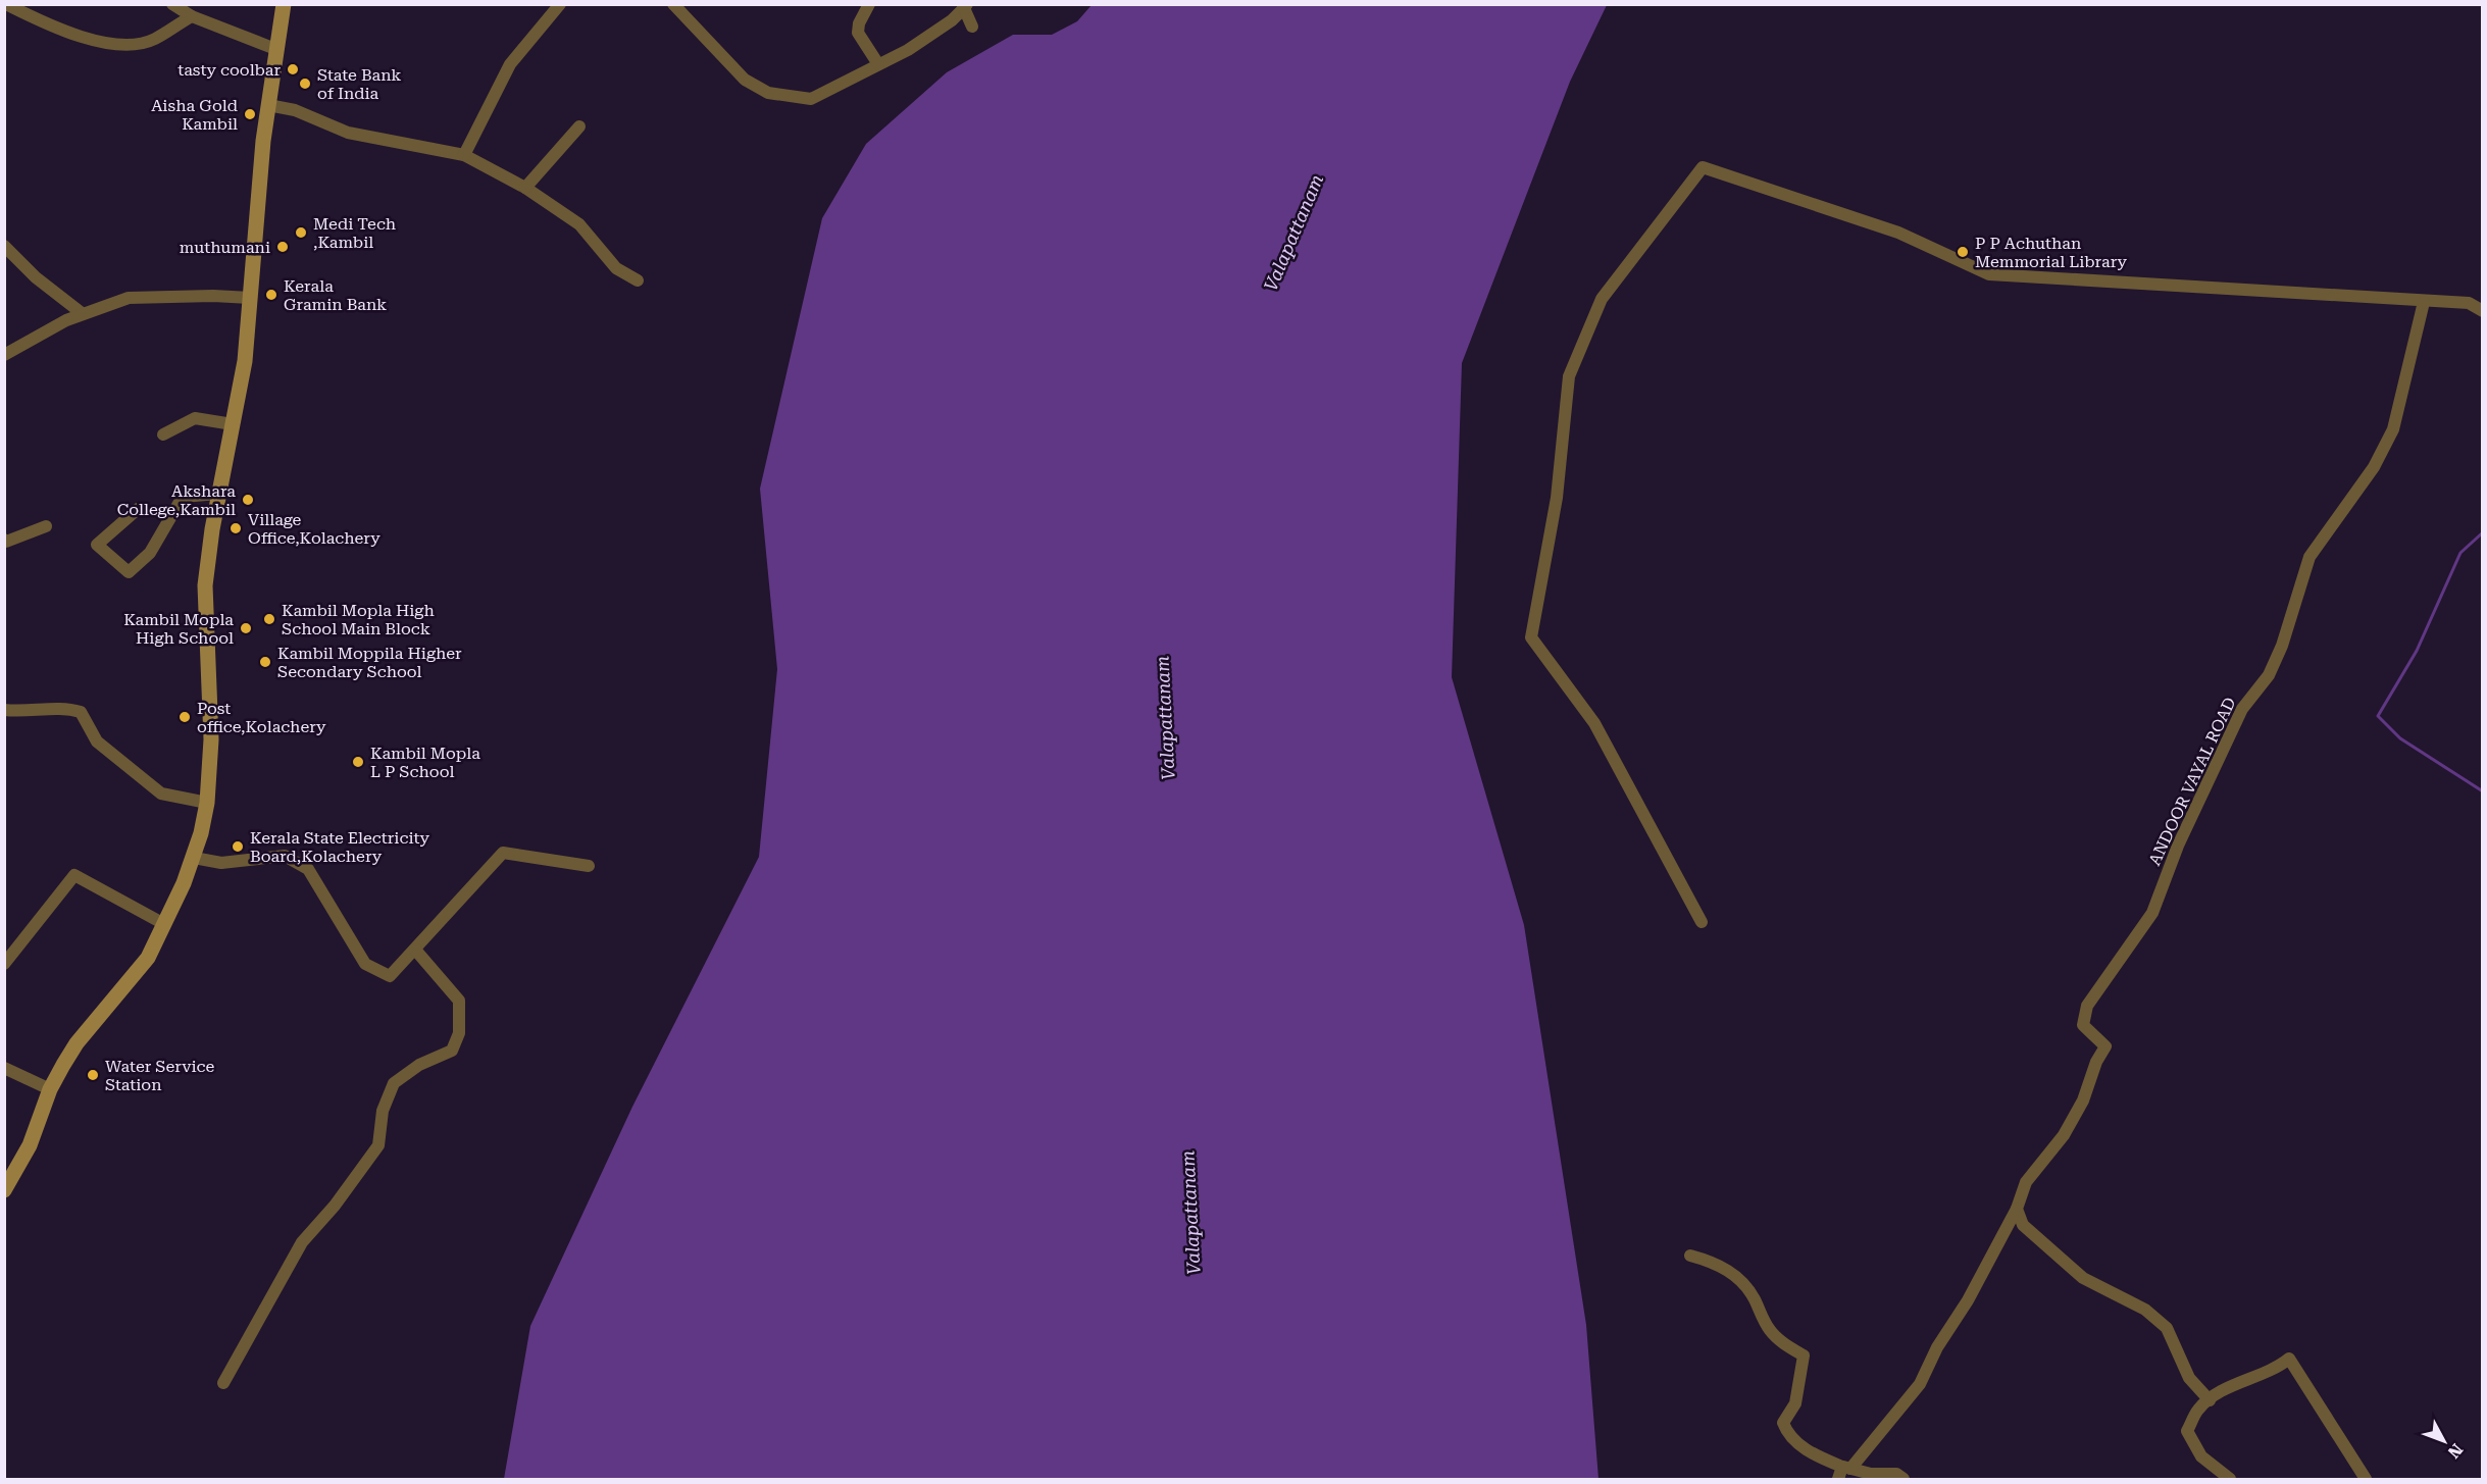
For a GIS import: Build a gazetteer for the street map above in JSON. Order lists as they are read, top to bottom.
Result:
{
  "streets": {
    "street": ["ANDOOR VAYAL ROAD"]
  },
  "water": ["Valapattanam"],
  "places": [
    "tasty coolbar",
    "State Bank of India",
    "Aisha Gold Kambil",
    "Medi Tech ,Kambil",
    "muthumani",
    "P P Achuthan Memmorial Library",
    "Kerala Gramin Bank",
    "Akshara College,Kambil",
    "Village Office,Kolachery",
    "Kambil Mopla High School Main Block",
    "Kambil Mopla High School",
    "Kambil Moppila Higher Secondary School",
    "Post office,Kolachery",
    "Kambil Mopla L P School",
    "Kerala State Electricity Board,Kolachery",
    "Water Service Station"
  ],
  "north": "bottom right"
}
